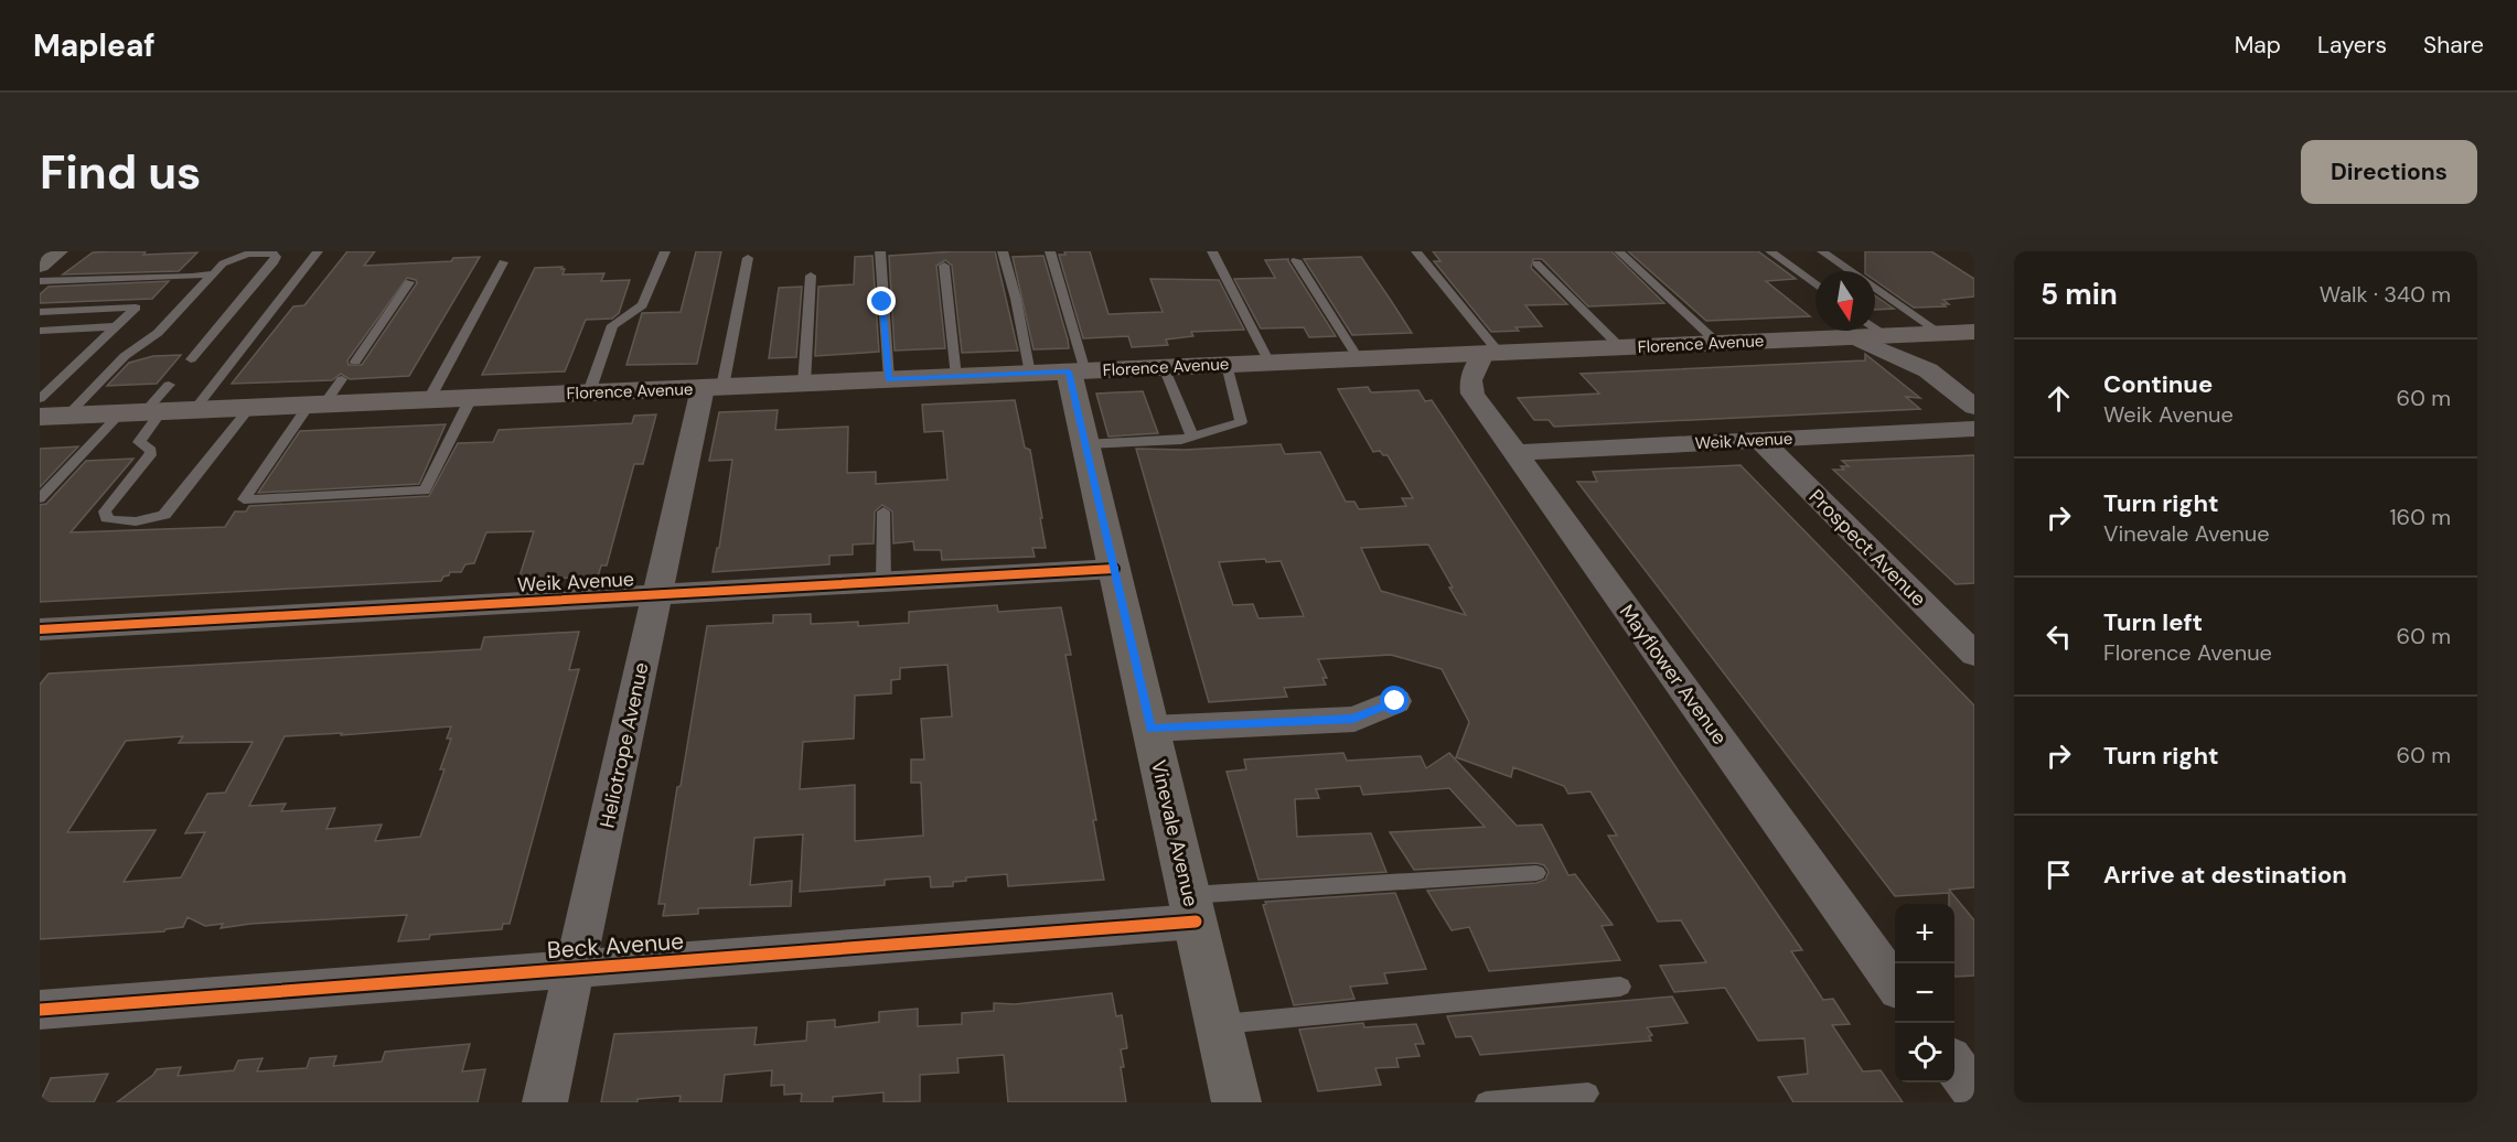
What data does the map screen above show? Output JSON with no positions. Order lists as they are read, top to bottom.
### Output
{
  "streets": {
    "main road": ["Florence Avenue"],
    "street": [
      "Weik Avenue",
      "Prospect Avenue",
      "Mayflower Avenue",
      "Heliotrope Avenue",
      "Vinevale Avenue",
      "Beck Avenue"
    ]
  },
  "crossings": [
    ["Florence Avenue", "Mayflower Avenue"],
    ["Florence Avenue", "Heliotrope Avenue"],
    ["Florence Avenue", "Vinevale Avenue"],
    ["Weik Avenue", "Prospect Avenue"],
    ["Weik Avenue", "Mayflower Avenue"],
    ["Weik Avenue", "Heliotrope Avenue"],
    ["Weik Avenue", "Vinevale Avenue"],
    ["Heliotrope Avenue", "Beck Avenue"],
    ["Vinevale Avenue", "Beck Avenue"]
  ],
  "north": "bottom",
  "page": {
    "header": "Mapleaf",
    "nav": ["Map", "Layers", "Share"],
    "buttons": "Directions",
    "title": "Find us",
    "heading": ["5 min", "Walk · 340 m"],
    "list": [
      ["Continue", "Weik Avenue", "60 m"],
      ["Turn right", "Vinevale Avenue", "160 m"],
      ["Turn left", "Florence Avenue", "60 m"],
      ["Turn right", "60 m"],
      "Arrive at destination"
    ],
    "map_buttons": ["+", "−"]
  }
}
